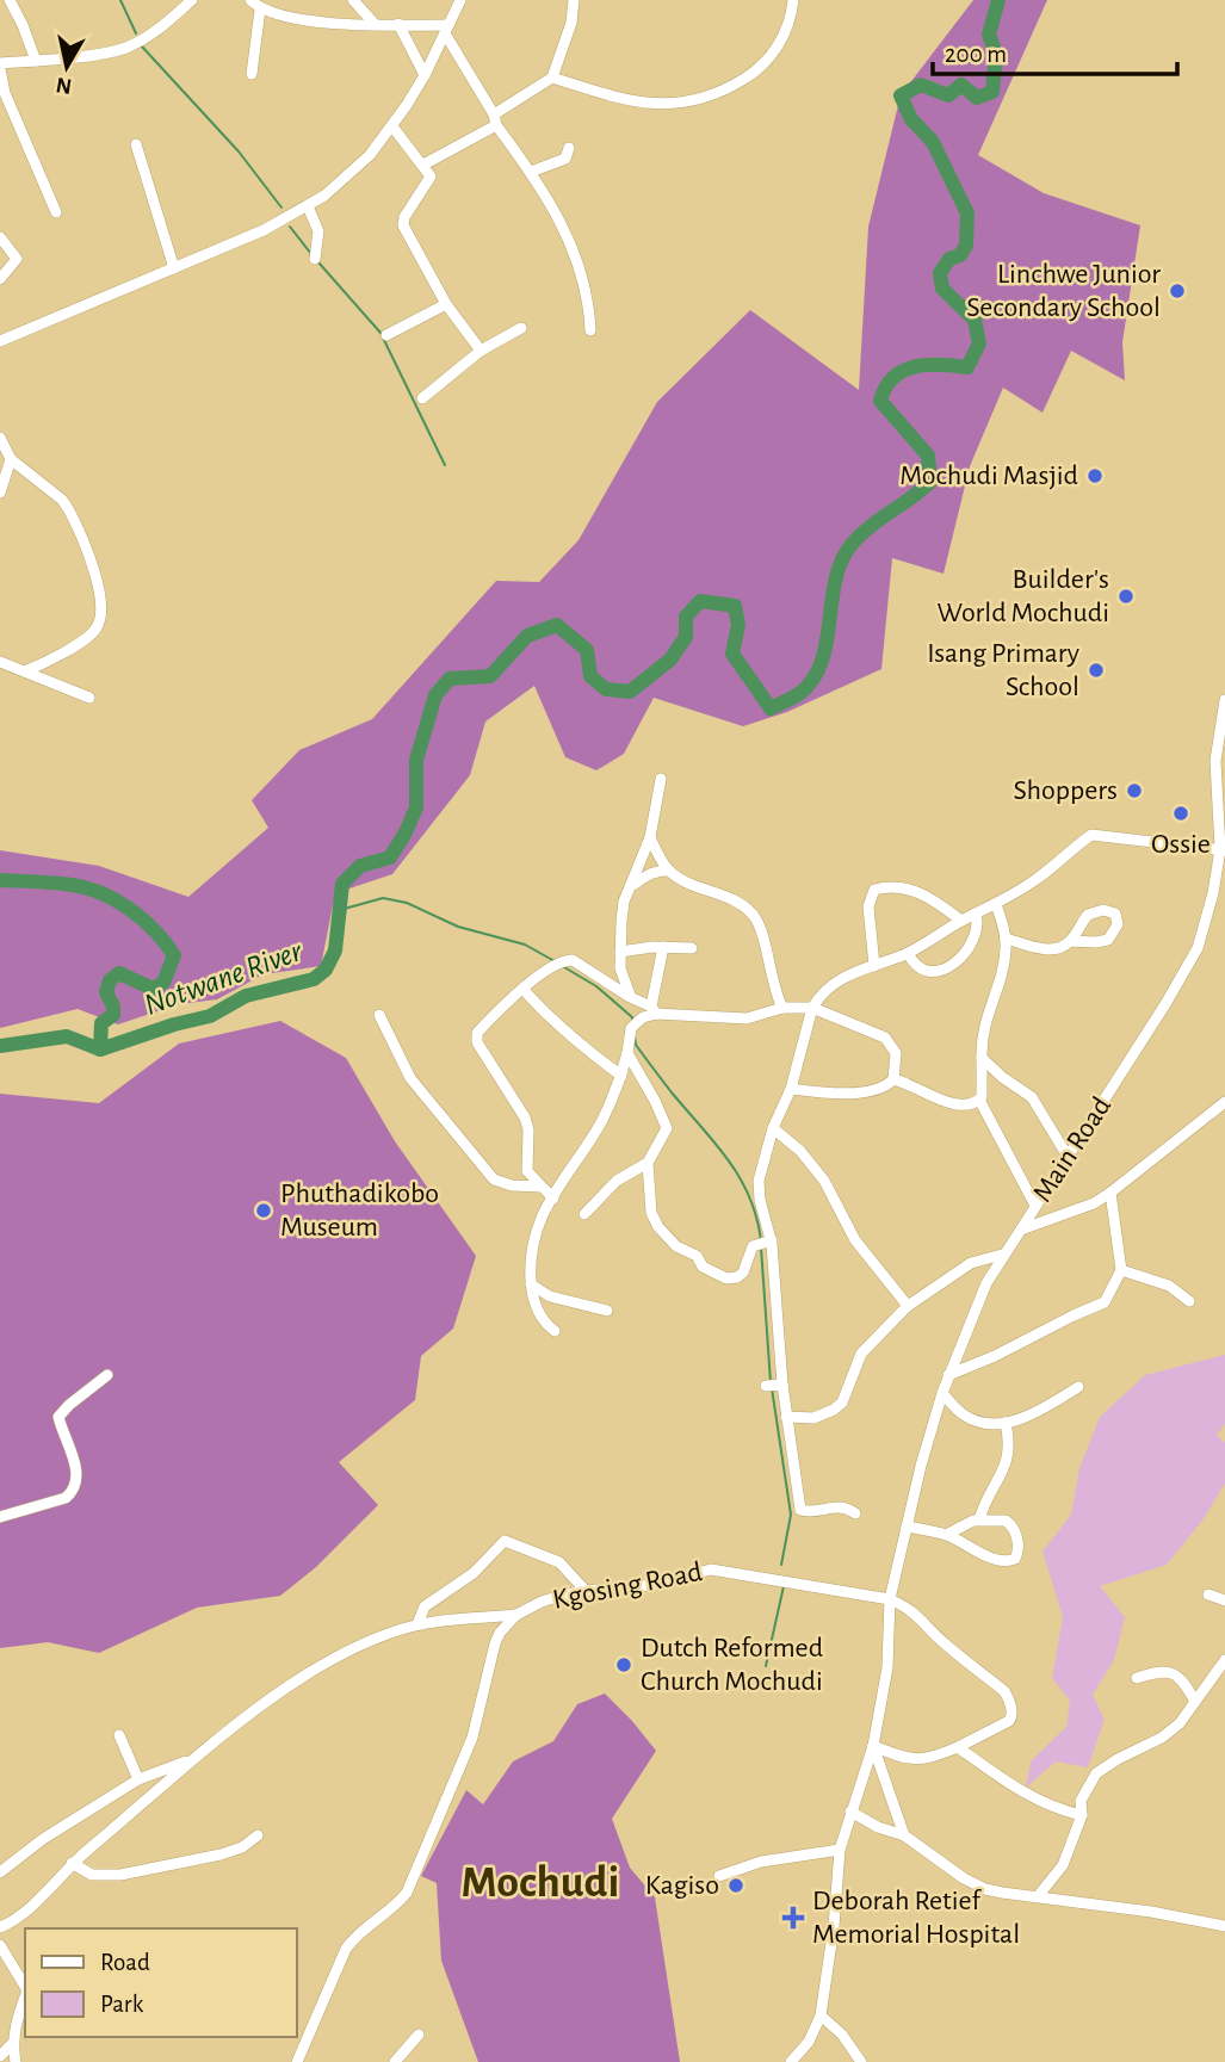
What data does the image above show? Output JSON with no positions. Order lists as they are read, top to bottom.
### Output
{
  "streets": {
    "street": ["Main Road", "Kgosing Road"]
  },
  "crossings": [
    ["Main Road", "Kgosing Road"]
  ],
  "districts": ["Mochudi"],
  "water": ["Notwane River"],
  "places": {
    "other": [
      "Linchwe Junior Secondary School",
      "Mochudi Masjid",
      "Builder's World Mochudi",
      "Isang Primary School",
      "Shoppers",
      "Ossie",
      "Phuthadikobo Museum",
      "Dutch Reformed Church Mochudi",
      "Kagiso"
    ],
    "health": ["Deborah Retief Memorial Hospital"]
  },
  "legend": ["Road", "Park"],
  "scale_bar": "200 m",
  "north": "bottom"
}
